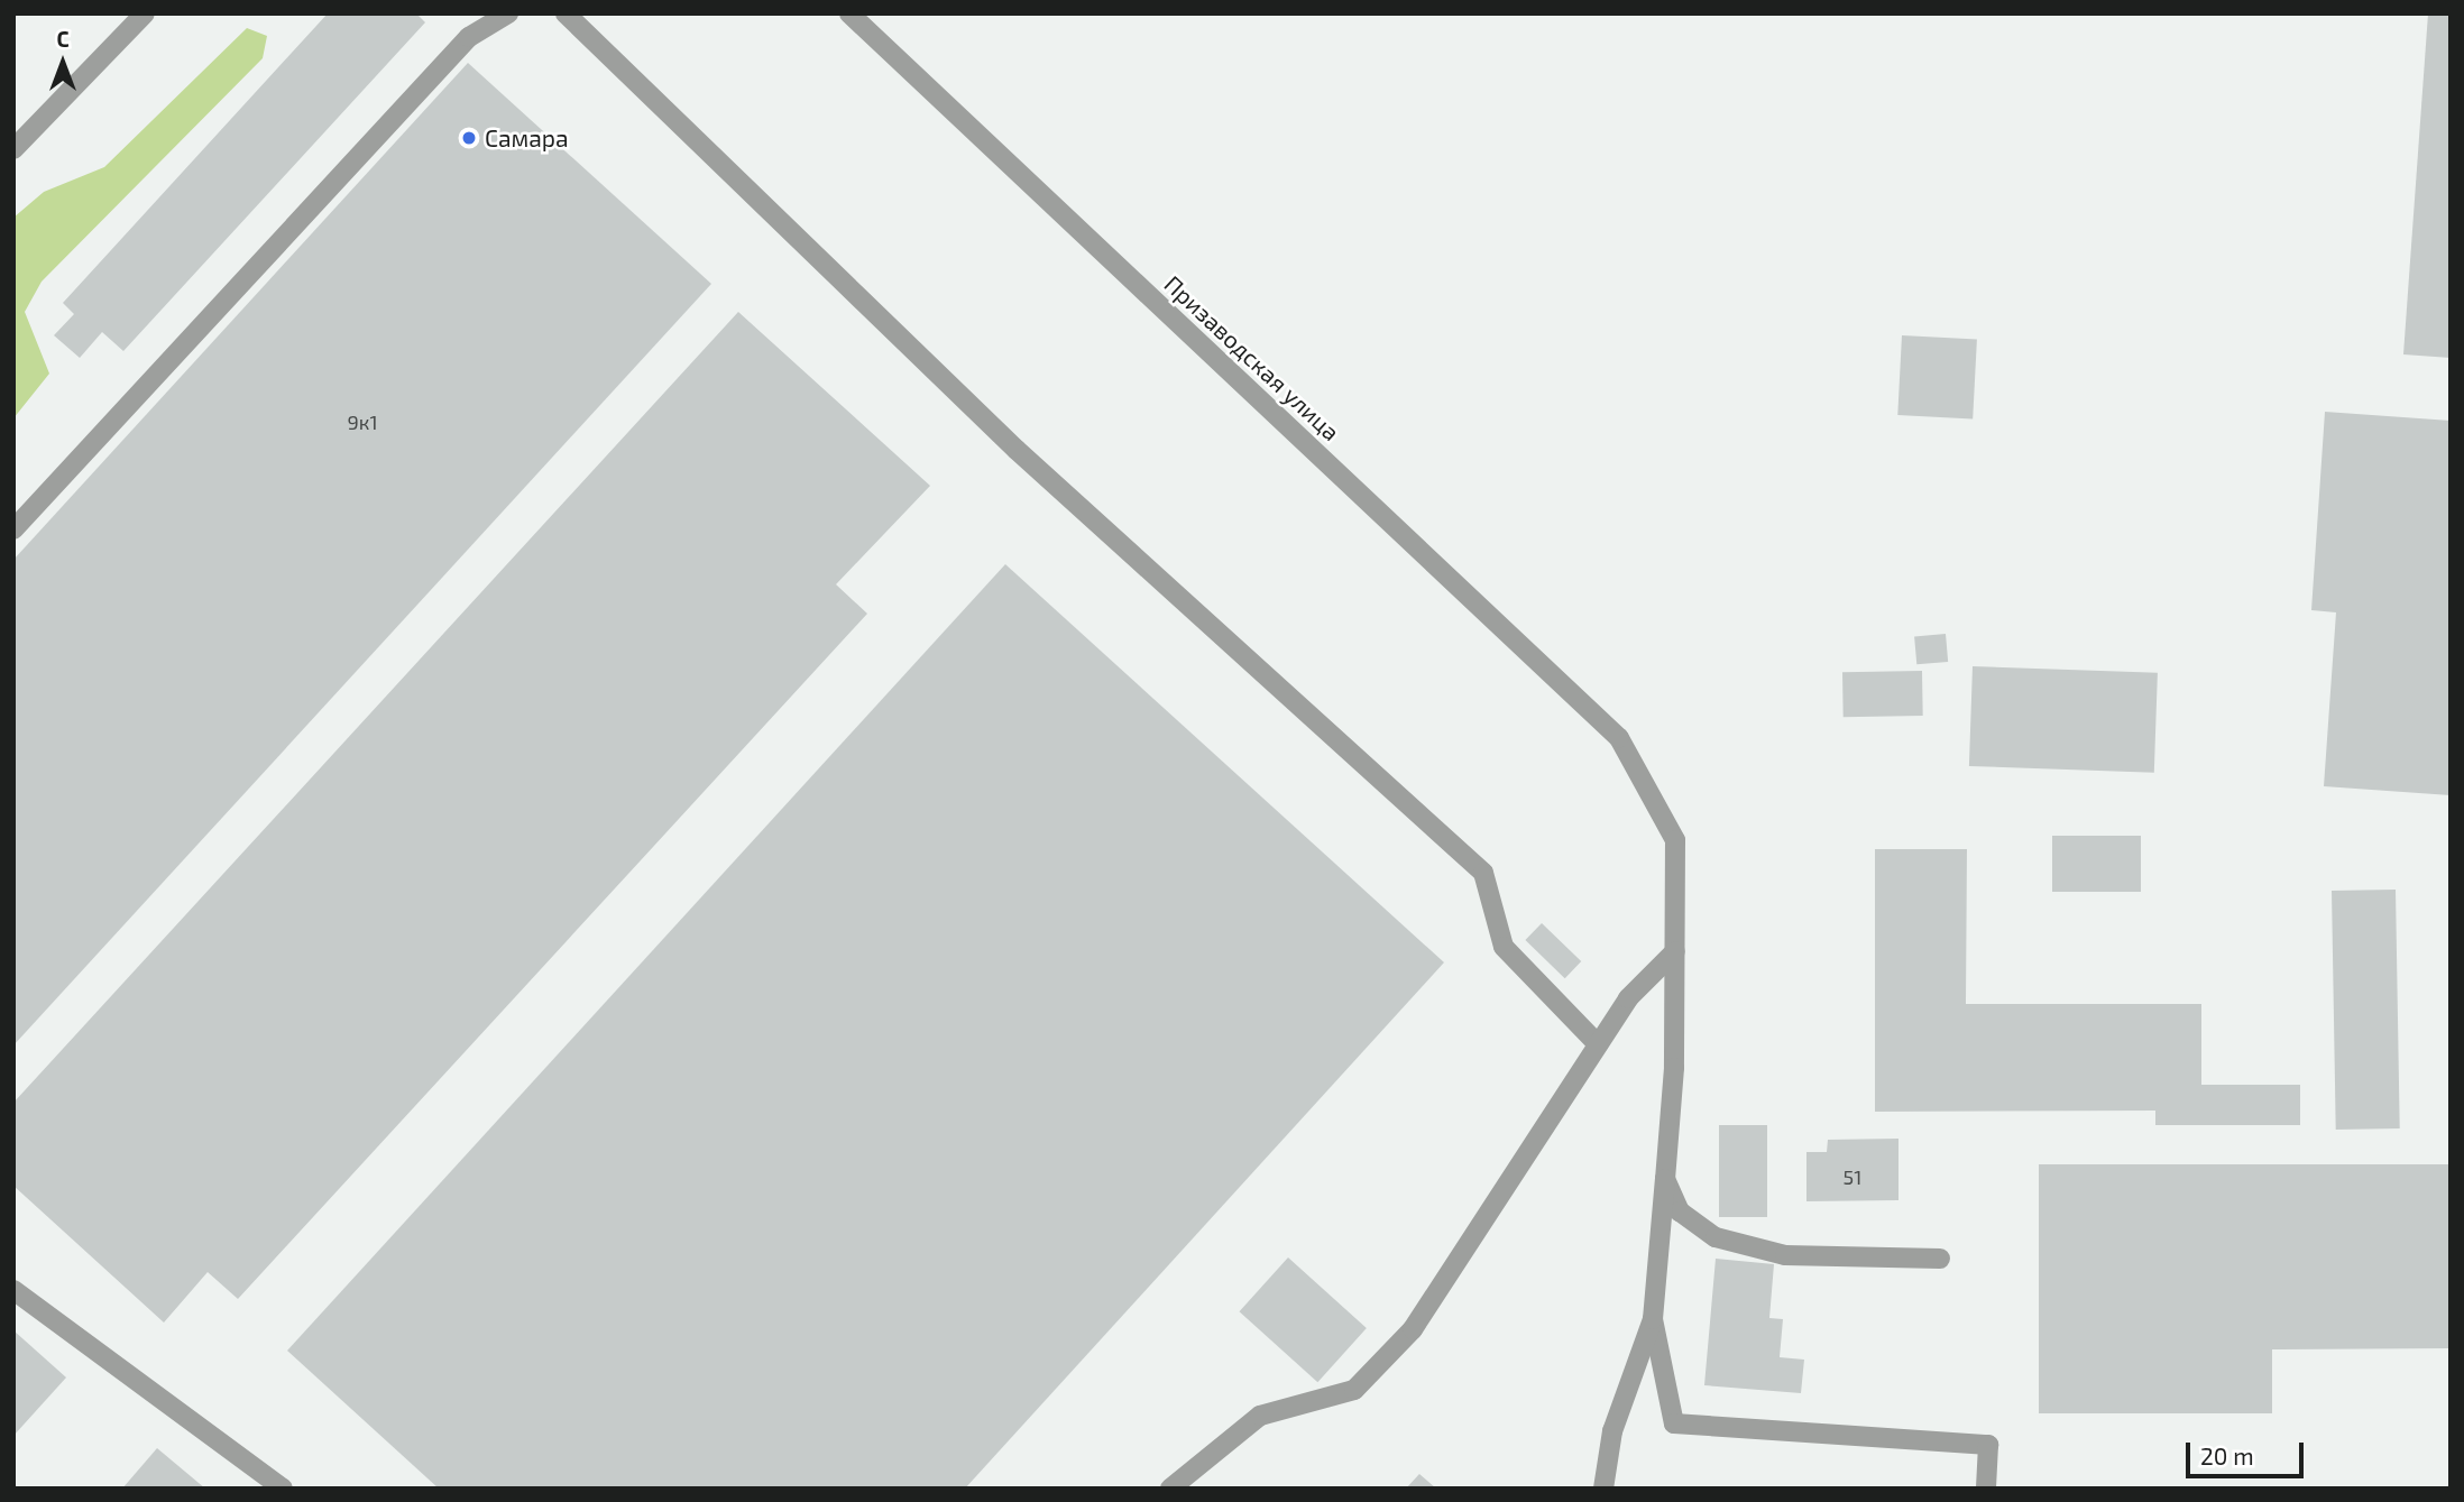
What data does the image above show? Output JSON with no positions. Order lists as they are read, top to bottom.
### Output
{
  "streets": {
    "street": ["Призаводская улица"]
  },
  "places": ["Самара"],
  "house_numbers": ["9к1", "51"],
  "scale_bar": "20 m",
  "north": "top"
}
